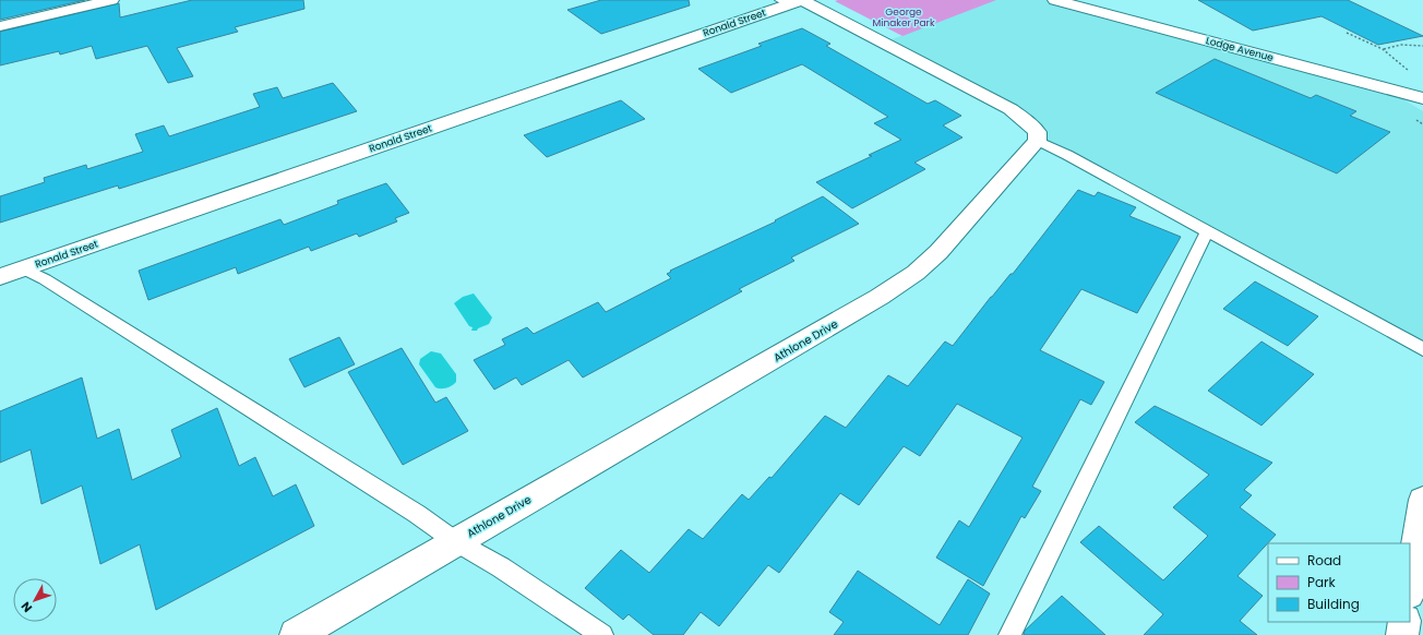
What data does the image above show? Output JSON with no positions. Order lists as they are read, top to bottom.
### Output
{
  "streets": {
    "street": ["Ronald Street", "Lodge Avenue", "Athlone Drive"]
  },
  "parks": ["George Minaker Park"],
  "legend": ["Road", "Park", "Building"],
  "north": "bottom left"
}
